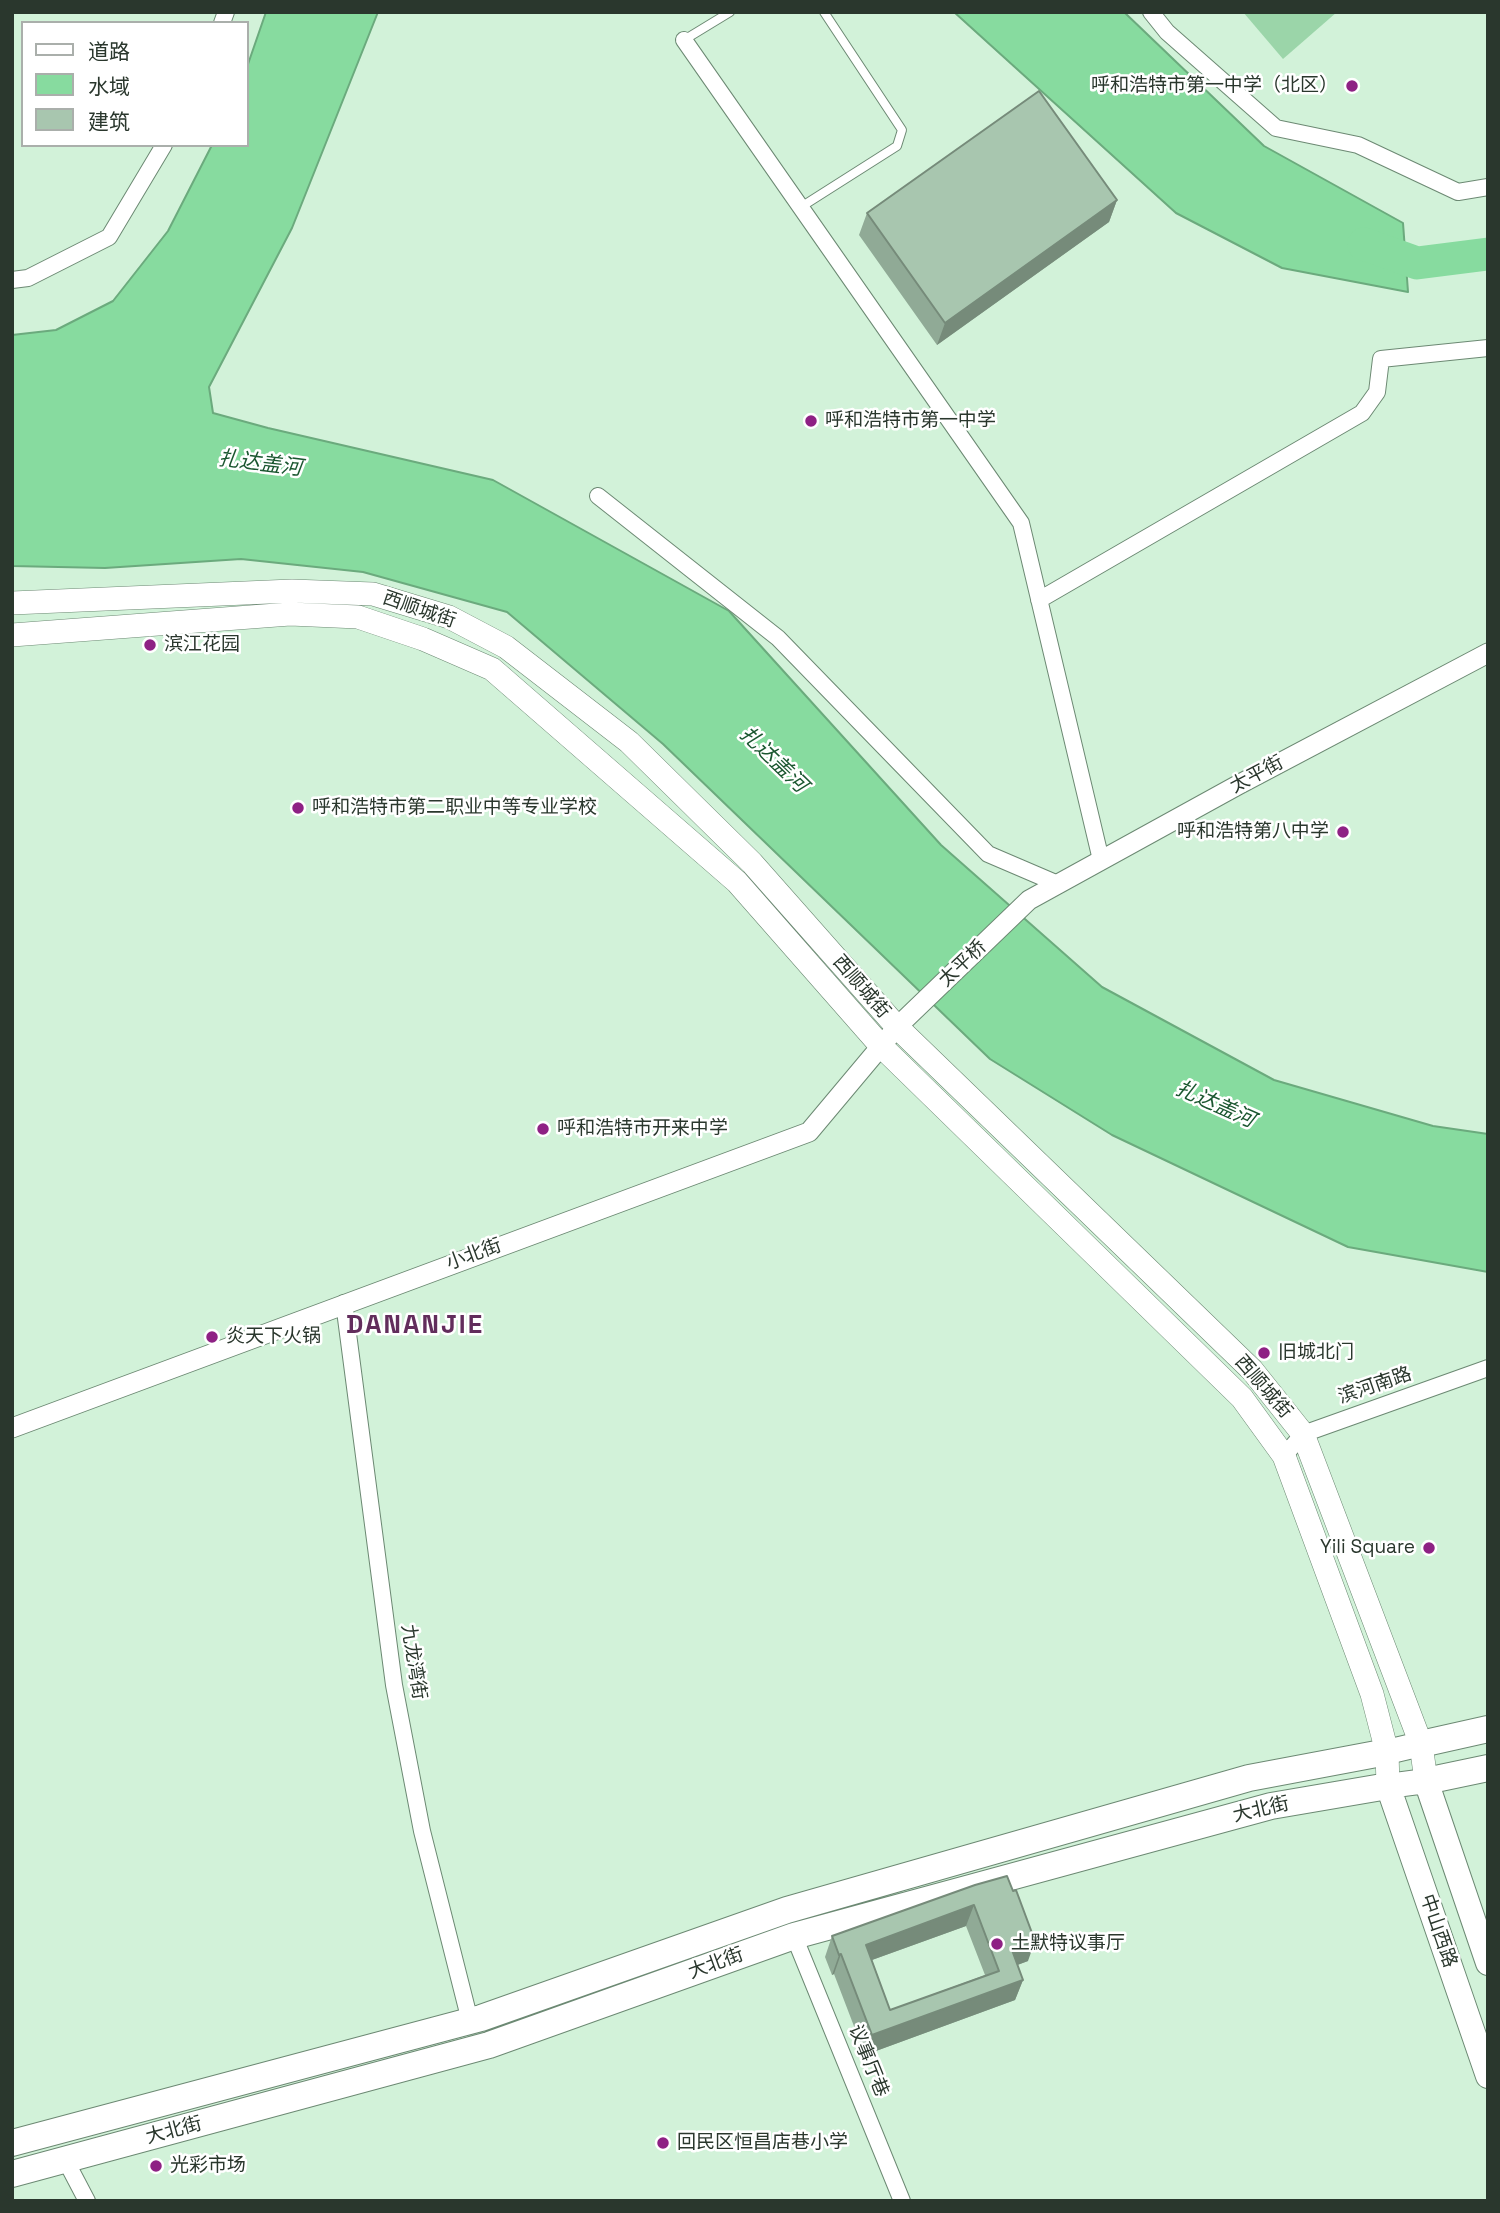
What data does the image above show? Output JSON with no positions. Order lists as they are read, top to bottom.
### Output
{
  "streets": {
    "highway": ["大北街"],
    "main road": ["西顺城街", "中山西路"],
    "street": [
      "太平街",
      "太平桥",
      "小北街",
      "滨河南路",
      "九龙湾街",
      "议事厅巷"
    ]
  },
  "crossings": [
    ["西顺城街", "太平桥"],
    ["西顺城街", "小北街"],
    ["西顺城街", "滨河南路"],
    ["西顺城街", "大北街"],
    ["西顺城街", "中山西路"],
    ["太平街", "太平桥"],
    ["太平桥", "小北街"],
    ["小北街", "九龙湾街"],
    ["九龙湾街", "大北街"],
    ["大北街", "中山西路"],
    ["大北街", "议事厅巷"]
  ],
  "districts": ["DANANJIE"],
  "water": ["扎达盖河"],
  "places": [
    "呼和浩特市第一中学（北区）",
    "呼和浩特市第一中学",
    "滨江花园",
    "呼和浩特市第二职业中等专业学校",
    "呼和浩特第八中学",
    "呼和浩特市开来中学",
    "炎天下火锅",
    "旧城北门",
    "Yili Square",
    "土默特议事厅",
    "回民区恒昌店巷小学",
    "光彩市场"
  ],
  "legend": ["道路", "水域", "建筑"]
}
